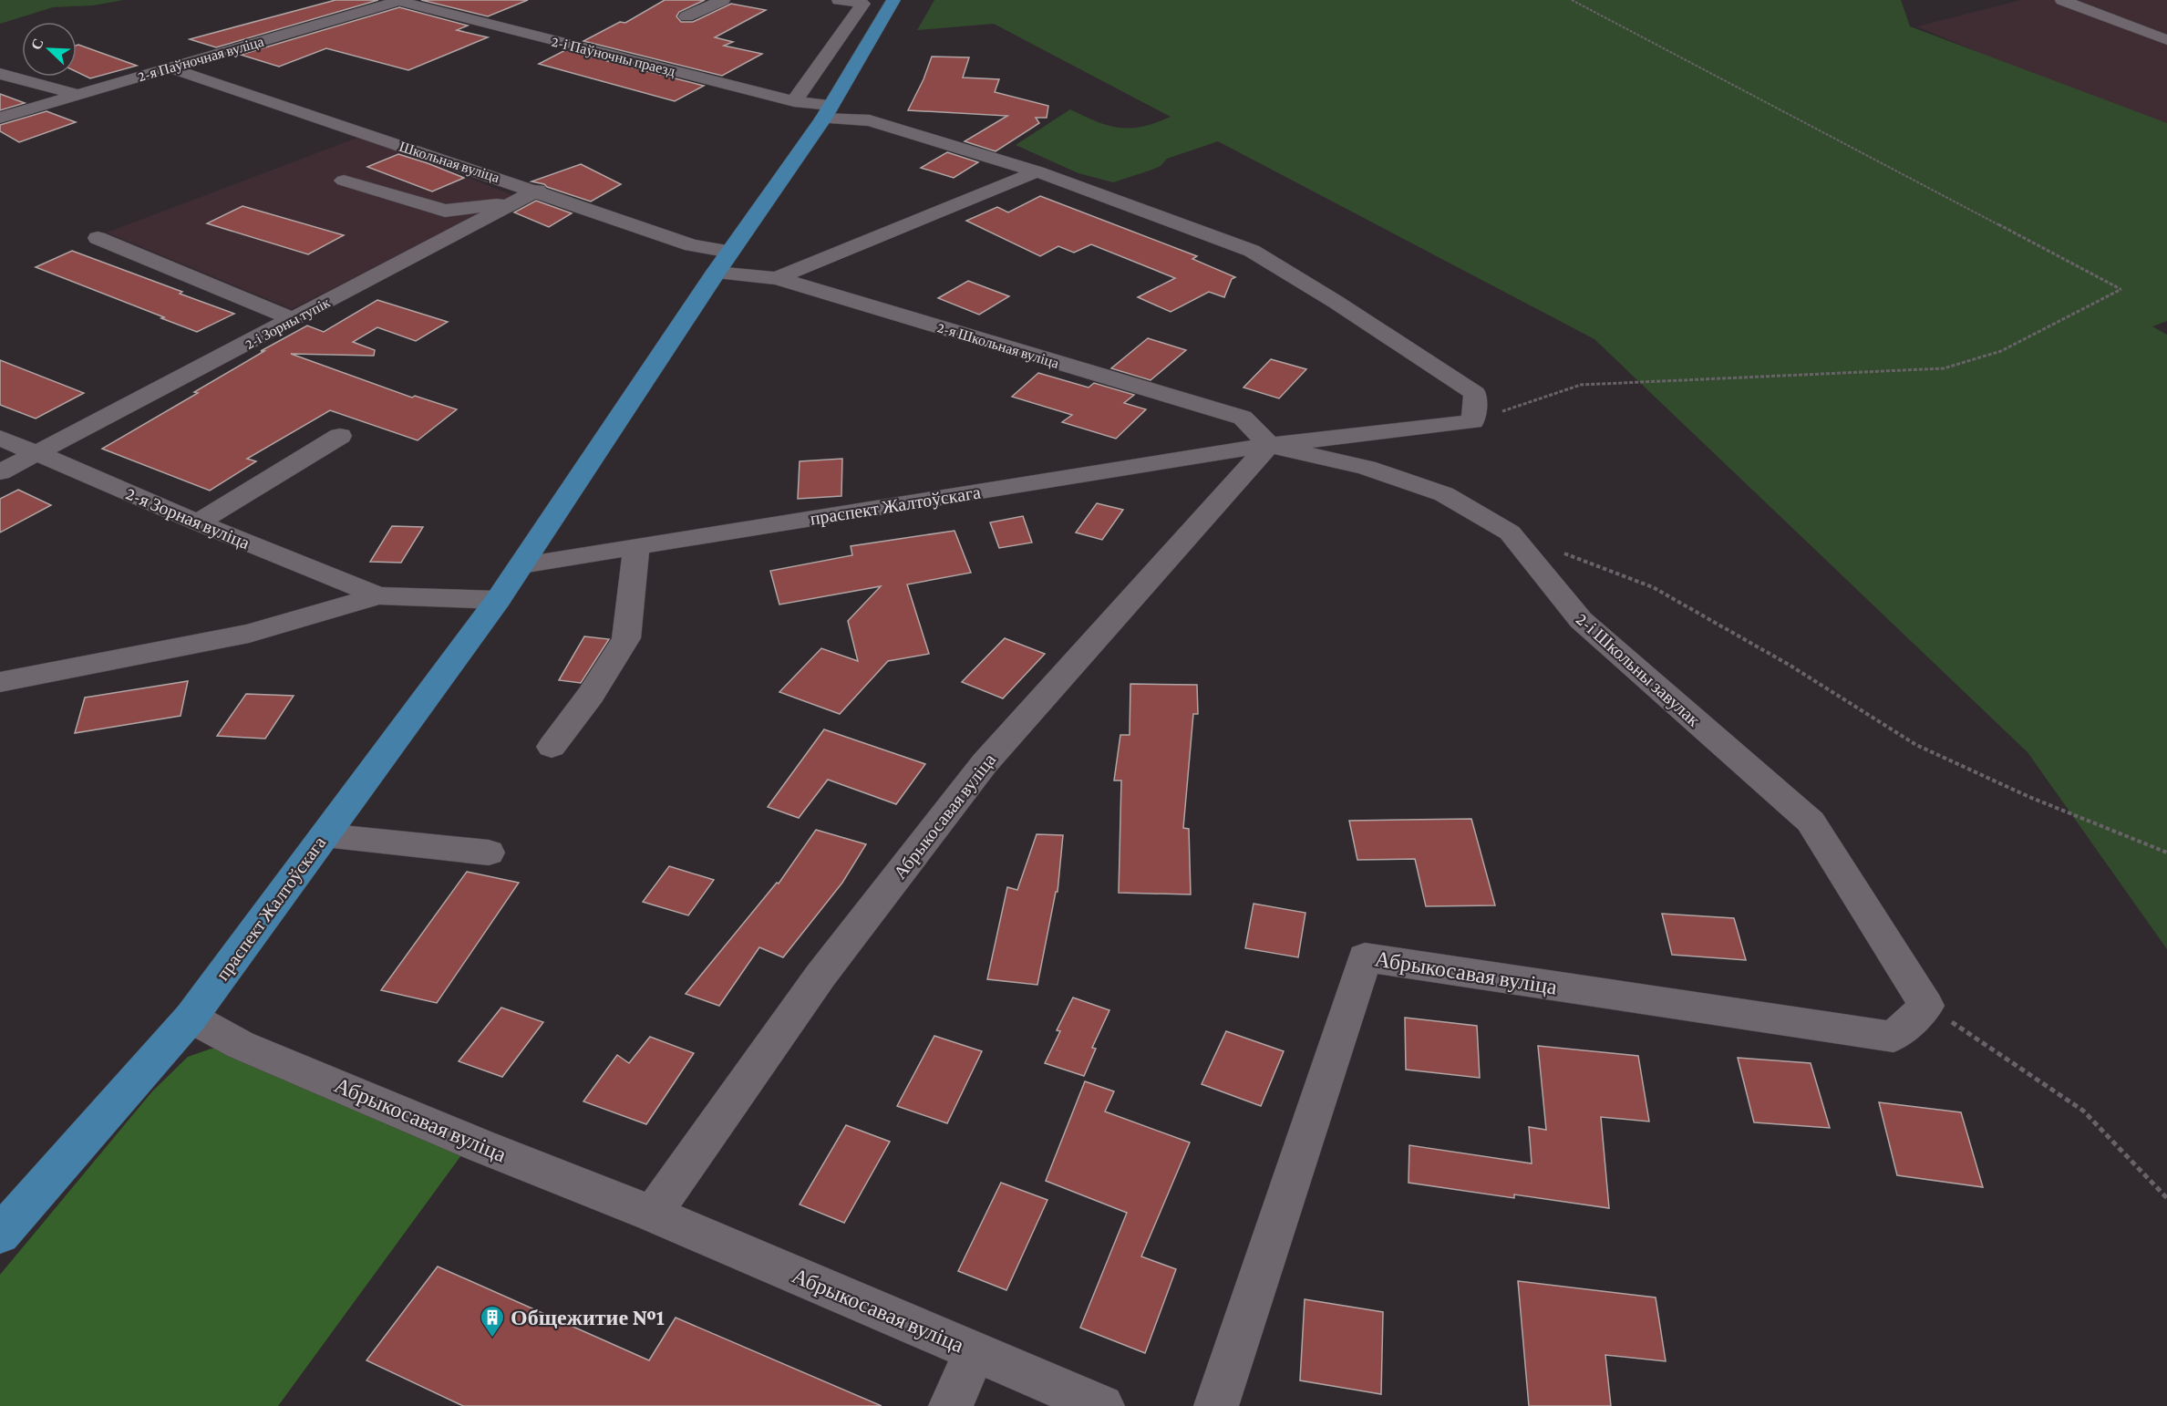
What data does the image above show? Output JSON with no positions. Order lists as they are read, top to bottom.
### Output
{
  "streets": {
    "main road": ["праспект Жалтоўскага"],
    "street": [
      "2-і Паўночны праезд",
      "2-я Паўночная вуліца",
      "Школьная вуліца",
      "2-і Зорны тупік",
      "2-я Школьная вуліца",
      "2-я Зорная вуліца",
      "2-і Школьны завулак",
      "Абрыкосавая вуліца"
    ]
  },
  "crossings": [
    ["2-і Паўночны праезд", "2-я Паўночная вуліца"],
    ["2-і Паўночны праезд", "праспект Жалтоўскага"],
    ["2-я Паўночная вуліца", "Школьная вуліца"],
    ["Школьная вуліца", "2-і Зорны тупік"],
    ["Школьная вуліца", "2-я Школьная вуліца"],
    ["Школьная вуліца", "праспект Жалтоўскага"],
    ["2-і Зорны тупік", "2-я Зорная вуліца"],
    ["2-я Школьная вуліца", "праспект Жалтоўскага"],
    ["2-я Школьная вуліца", "2-і Школьны завулак"],
    ["2-я Школьная вуліца", "Абрыкосавая вуліца"],
    ["праспект Жалтоўскага", "2-я Зорная вуліца"],
    ["праспект Жалтоўскага", "2-і Школьны завулак"],
    ["праспект Жалтоўскага", "Абрыкосавая вуліца"],
    ["2-і Школьны завулак", "Абрыкосавая вуліца"]
  ],
  "places": {
    "building": ["Общежитие №1"]
  },
  "north": "top left"
}
